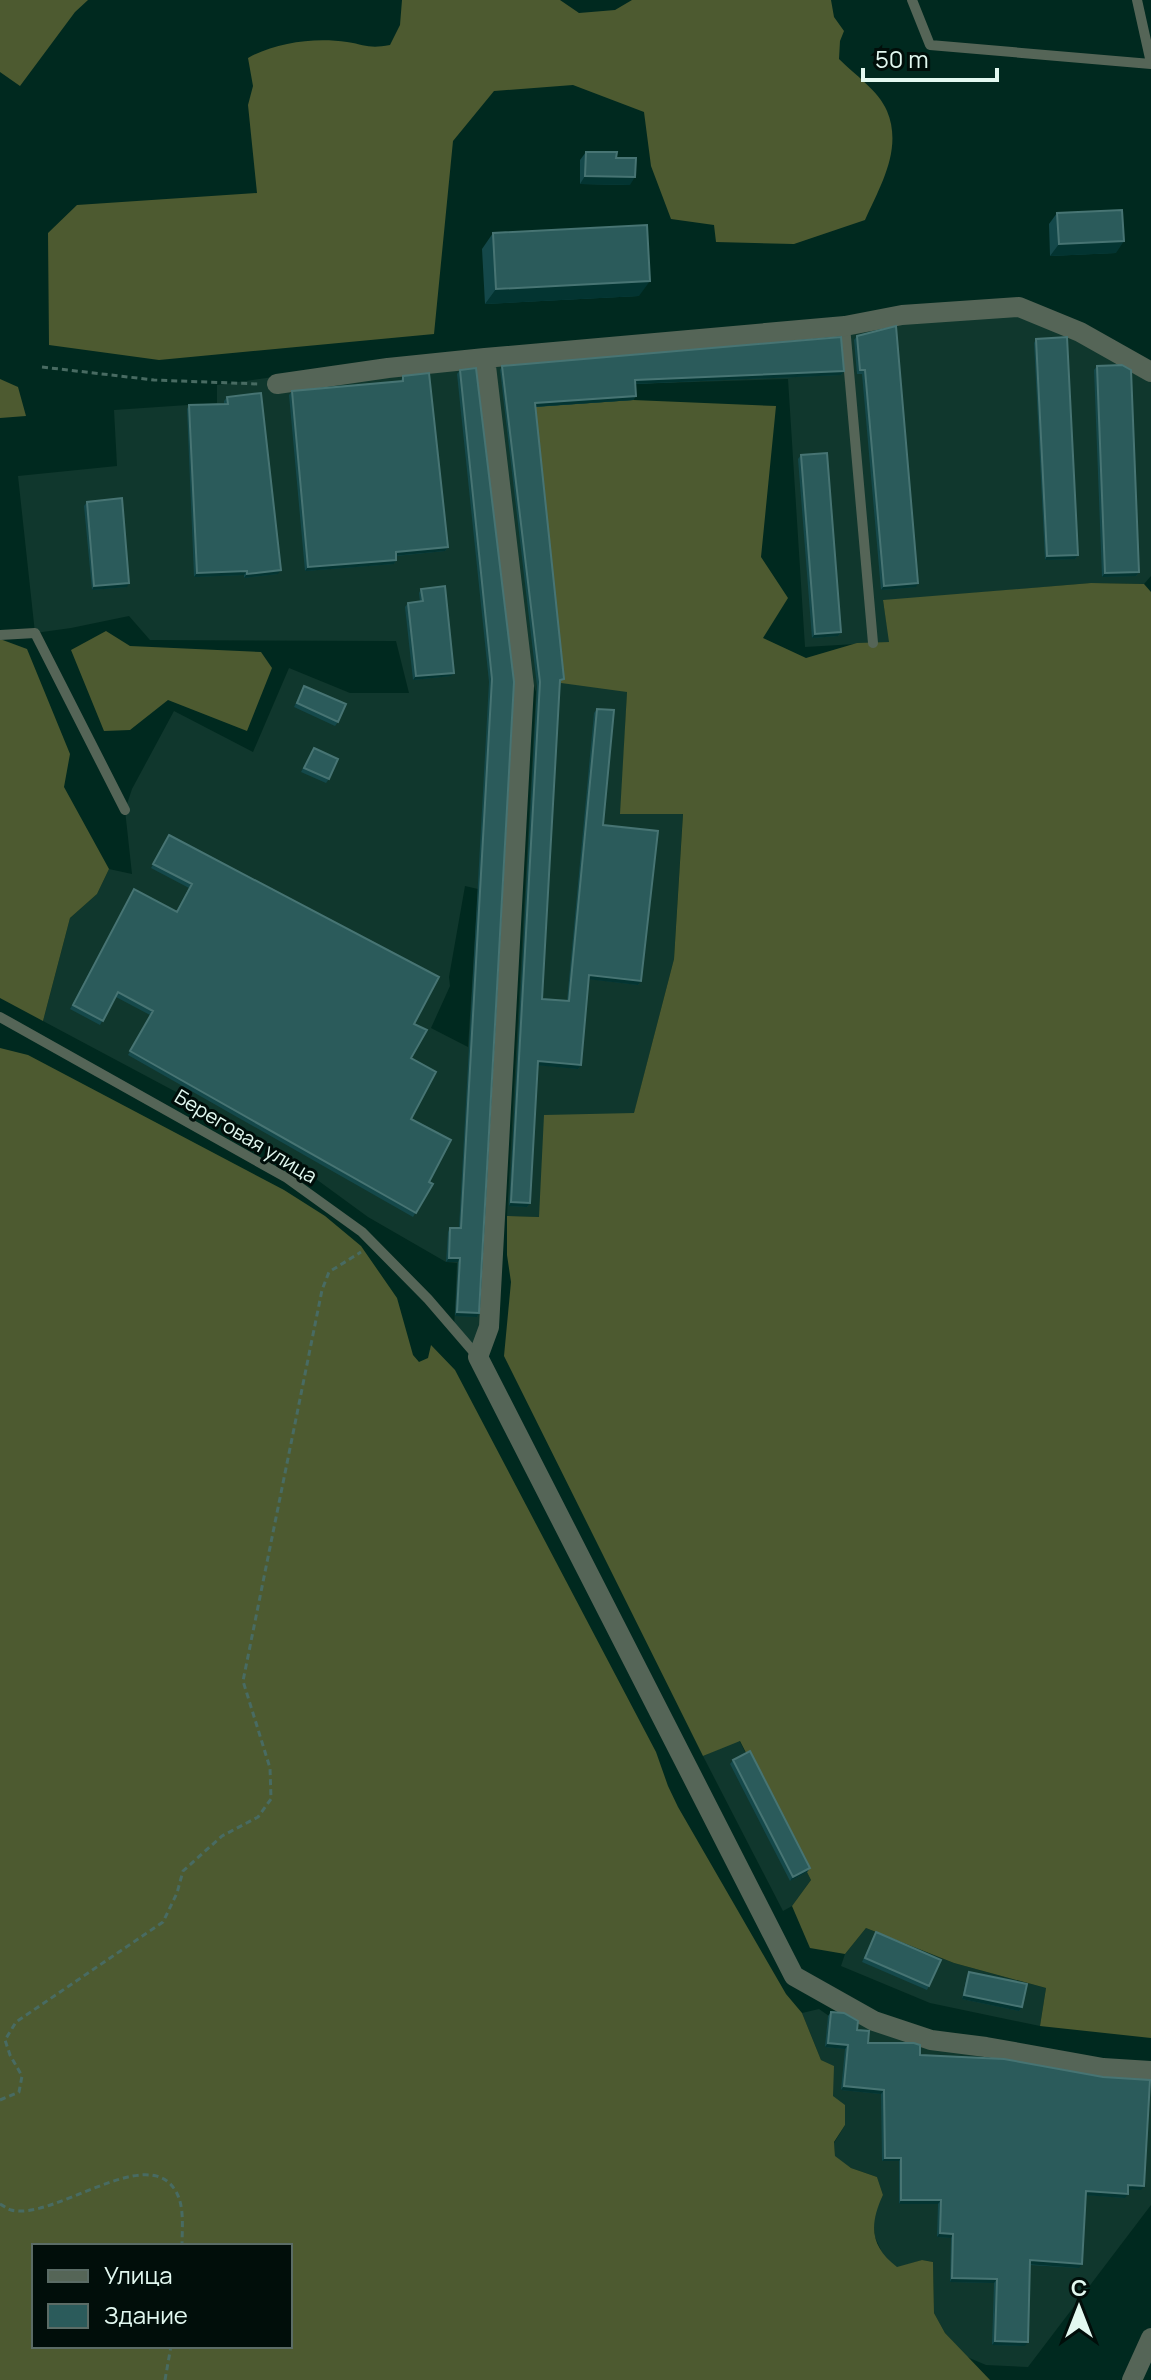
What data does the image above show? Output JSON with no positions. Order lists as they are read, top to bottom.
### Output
{
  "streets": {
    "lane": ["Береговая улица"]
  },
  "legend": ["Улица", "Здание"],
  "scale_bar": "50 m",
  "north": "top"
}
